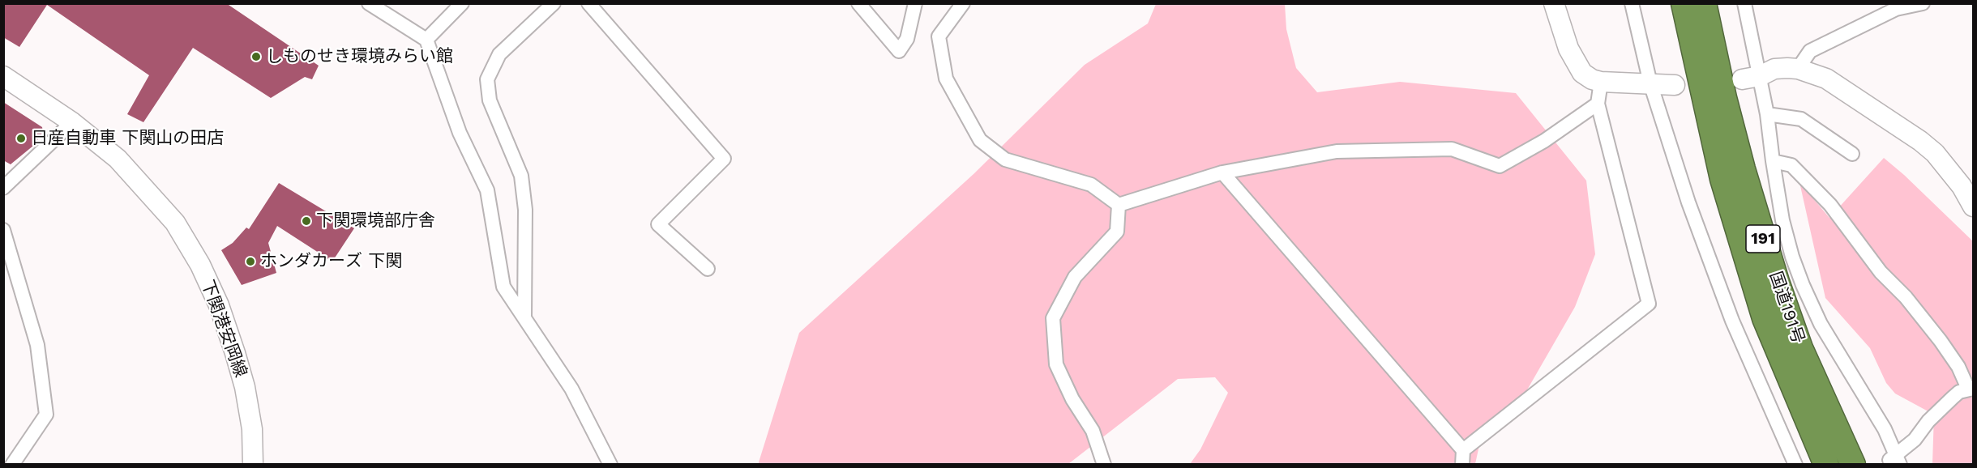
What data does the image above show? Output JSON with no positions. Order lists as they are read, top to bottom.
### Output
{
  "streets": {
    "highway": ["191", "国道191号"],
    "main road": ["下関港安岡線"]
  },
  "places": [
    "しものせき環境みらい館",
    "日産自動車 下関山の田店",
    "下関環境部庁舎",
    "ホンダカーズ 下関"
  ]
}
